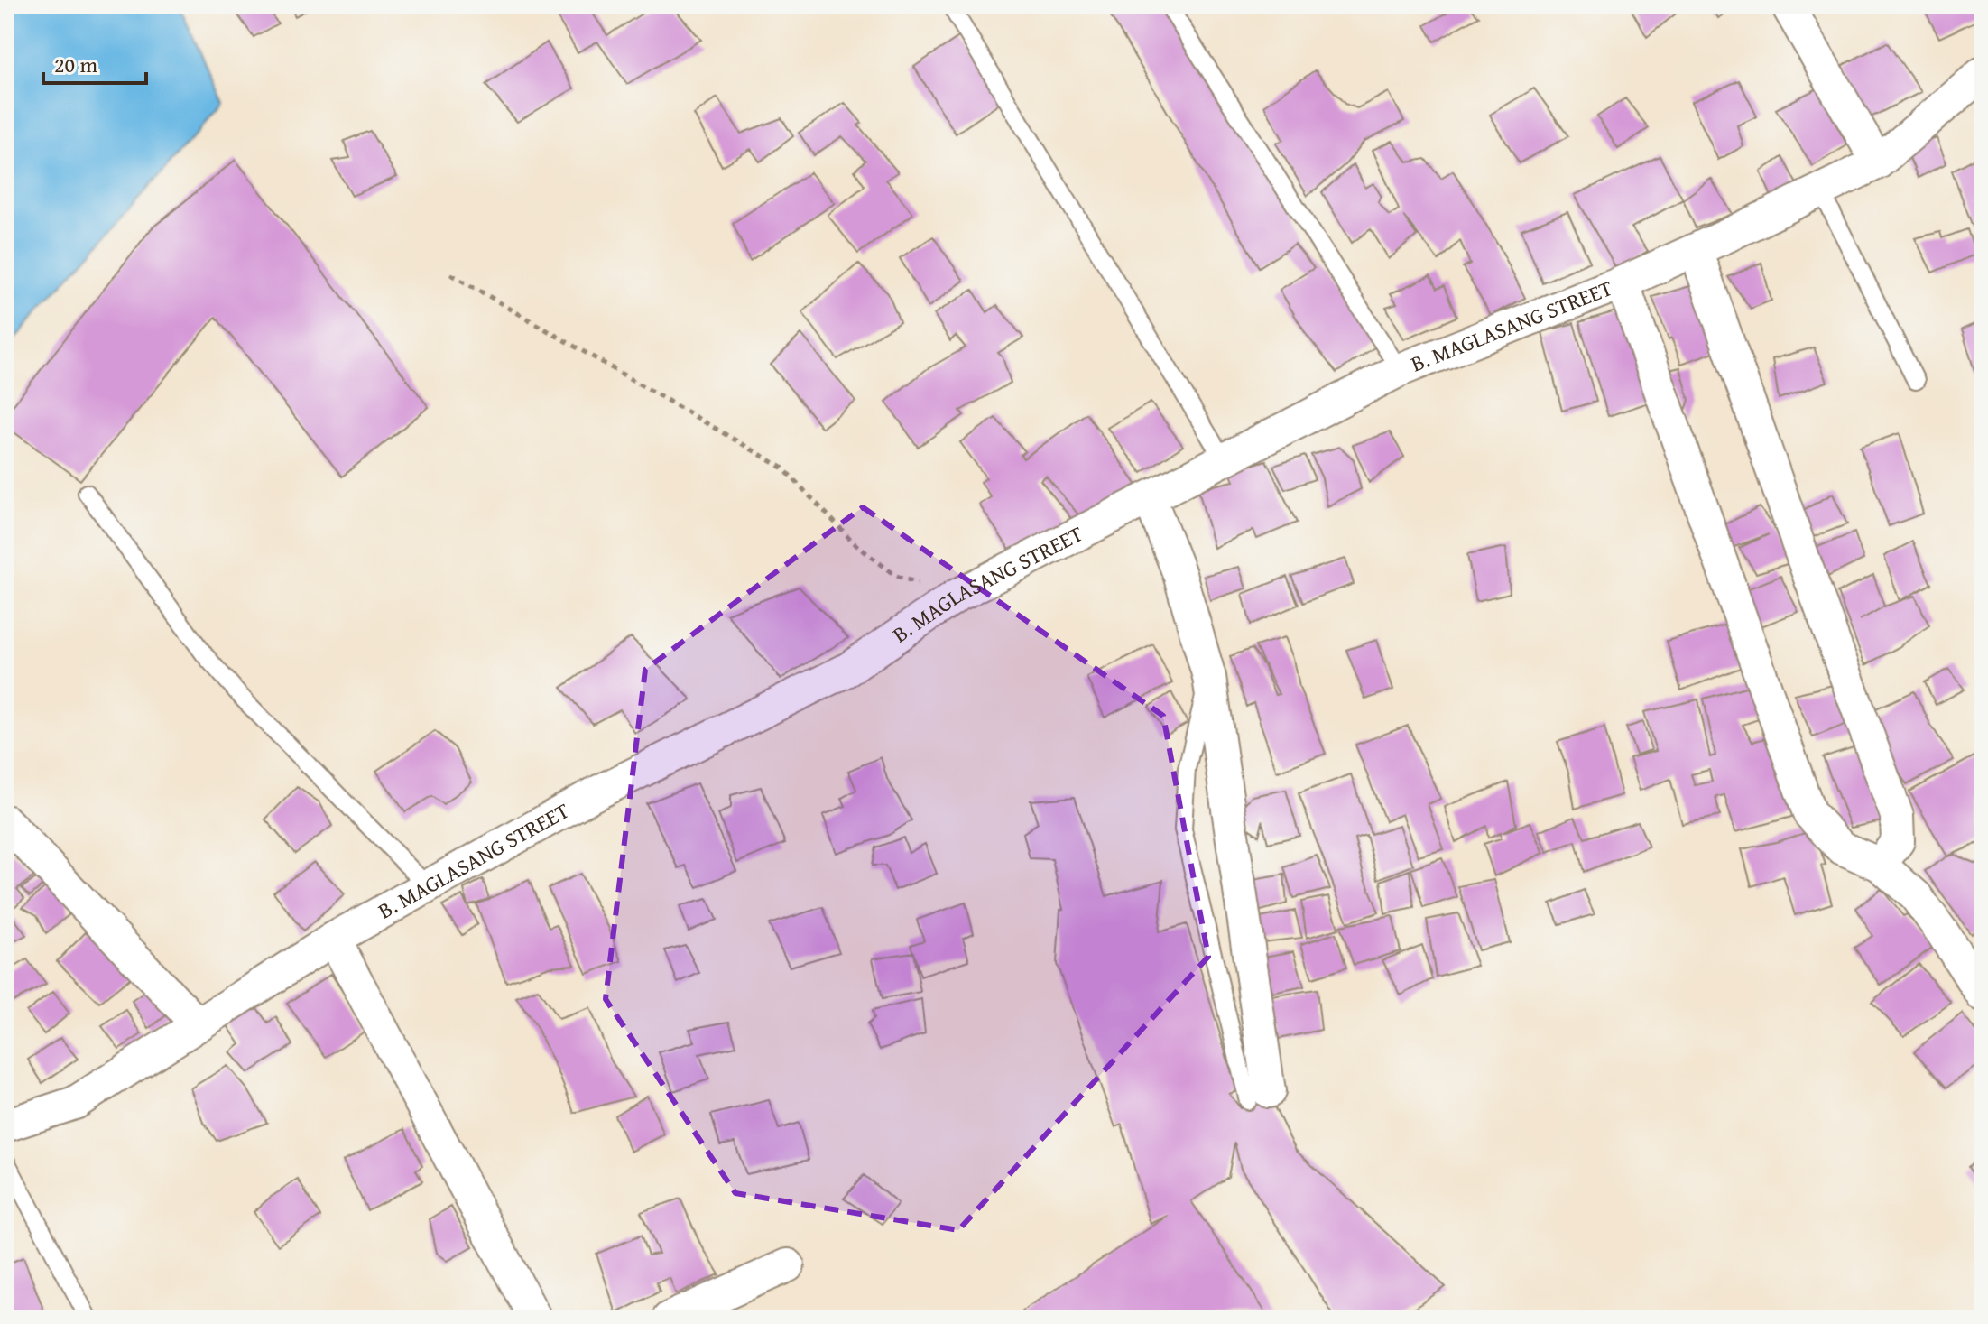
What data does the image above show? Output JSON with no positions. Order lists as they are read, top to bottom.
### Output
{
  "streets": {
    "street": ["B. MAGLASANG STREET"]
  },
  "scale_bar": "20 m"
}
